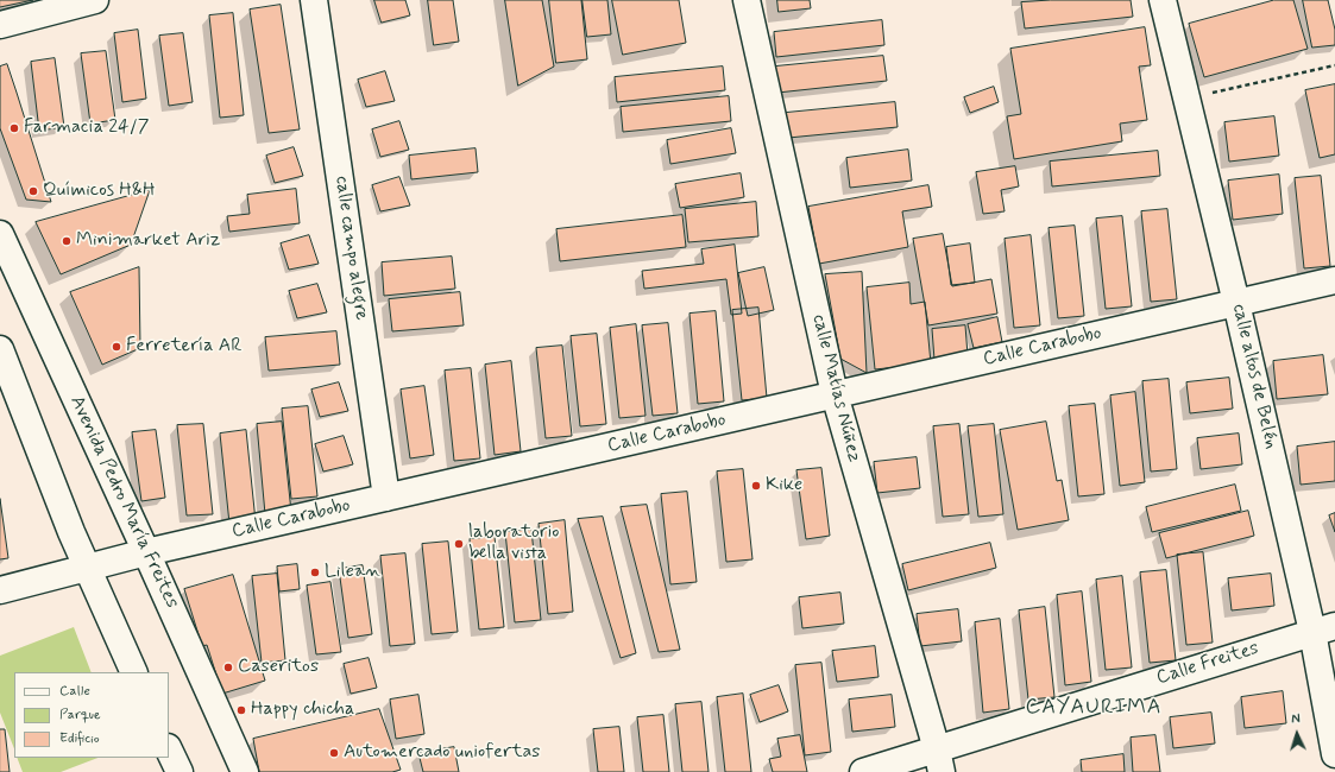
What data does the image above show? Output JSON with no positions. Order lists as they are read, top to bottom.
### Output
{
  "streets": {
    "street": [
      "calle campo alegre",
      "Calle Carabobo",
      "calle altos de Belén",
      "calle Matías Núñez",
      "Avenida Pedro María Freites",
      "Calle Freites"
    ]
  },
  "crossings": [
    ["calle campo alegre", "Calle Carabobo"],
    ["Calle Carabobo", "calle altos de Belén"],
    ["Calle Carabobo", "calle Matías Núñez"],
    ["Calle Carabobo", "Avenida Pedro María Freites"],
    ["calle altos de Belén", "Calle Freites"],
    ["calle Matías Núñez", "Calle Freites"]
  ],
  "districts": ["CAYAURIMA"],
  "places": [
    "Farmacia 24/7",
    "Químicos H&H",
    "Minimarket Ariz",
    "Ferretería AR",
    "Kike",
    "laboratorio bella vista",
    "Lilean",
    "Caseritos",
    "Happy chicha",
    "Automercado uniofertas"
  ],
  "legend": ["Calle", "Parque", "Edificio"],
  "north": "top"
}
